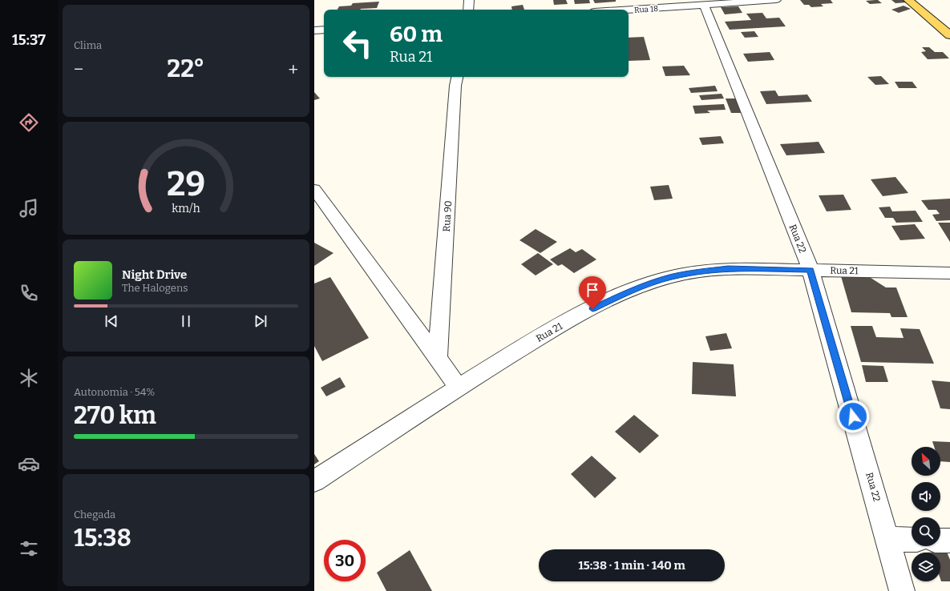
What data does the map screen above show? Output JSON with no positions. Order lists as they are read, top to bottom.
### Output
{
  "streets": {
    "street": [
      "Rua 18",
      "Rua 90",
      "Rua 22",
      "Rua 21"
    ]
  },
  "crossings": [
    ["Rua 18", "Rua 22"],
    ["Rua 22", "Rua 21"]
  ],
  "north": "top left",
  "page": {
    "tabs": "15:37",
    "tile": [
      "Clima",
      ["Autonomia · 54%", "270 km"],
      ["Chegada", "15:38"]
    ],
    "turn": ["60 m", "Rua 21"],
    "heat": ["−", "22°", "+"],
    "song": ["Night Drive", "The Halogens"],
    "limit": "30",
    "trip": "15:38 · 1 min · 140 m",
    "gauge": ["29", "km/h"]
  }
}
